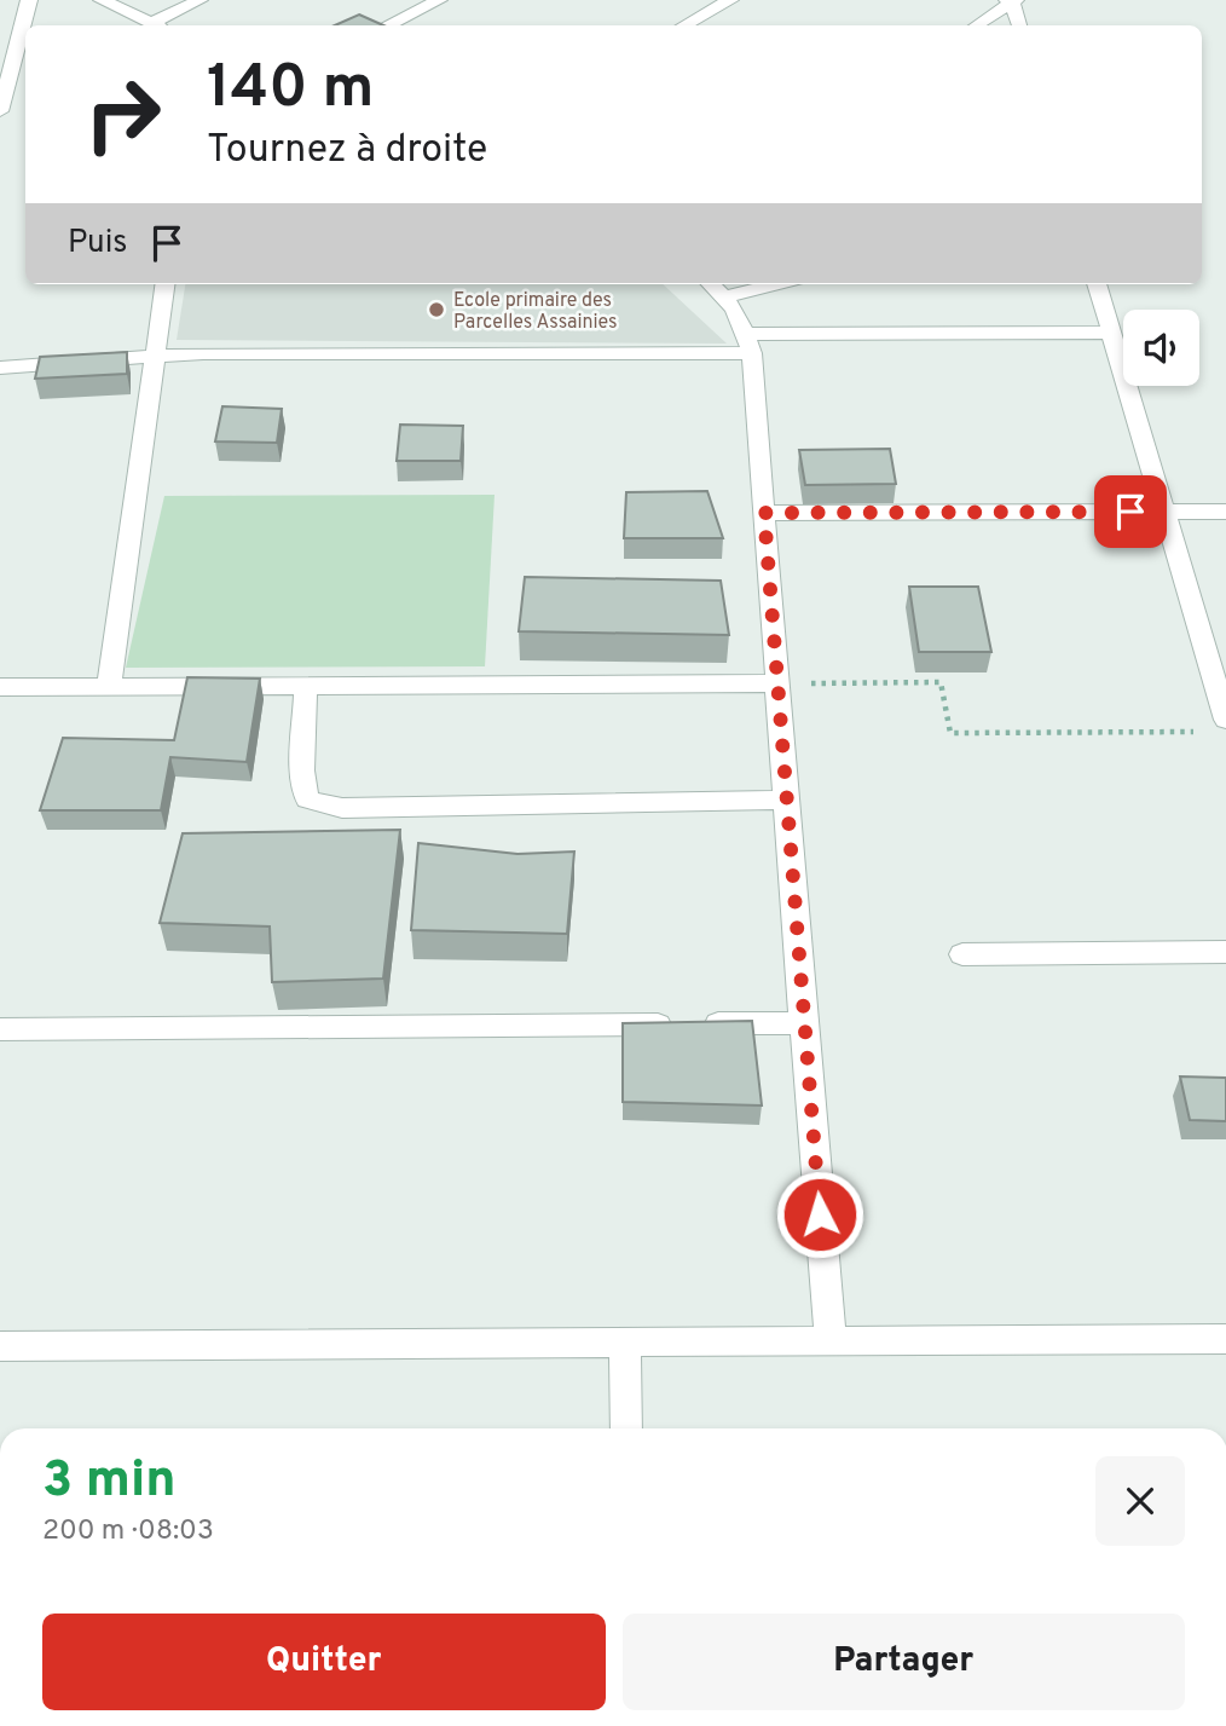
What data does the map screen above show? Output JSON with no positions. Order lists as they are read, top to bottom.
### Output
{
  "places": ["Ecole primaire des Parcelles Assainies"],
  "page": {
    "turn": ["140 m", "Tournez à droite"],
    "then": "Puis",
    "heading": ["3 min", "200 m · 08:03"],
    "buttons": ["Quitter", "Partager"]
  }
}
